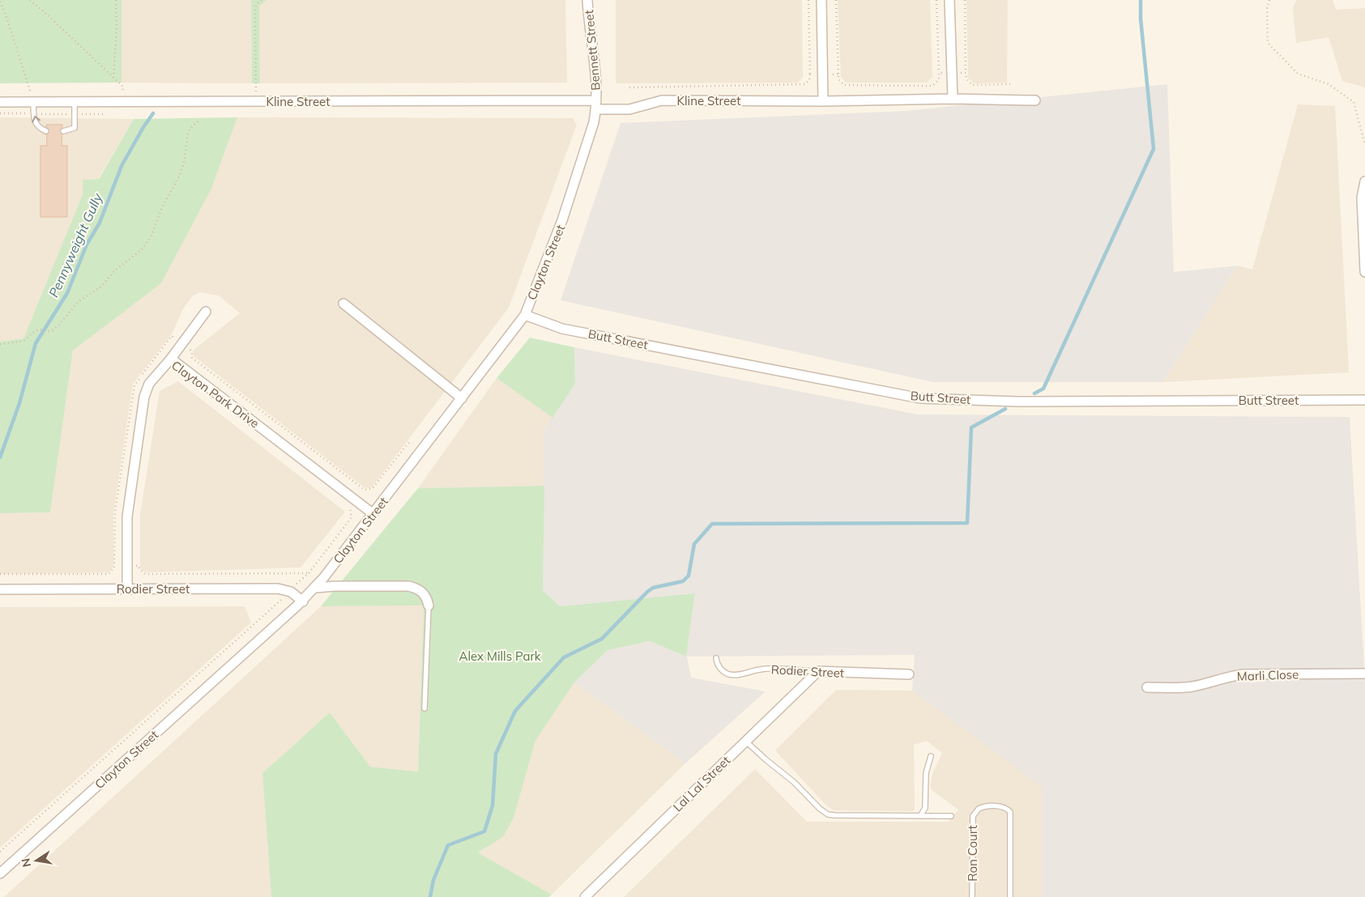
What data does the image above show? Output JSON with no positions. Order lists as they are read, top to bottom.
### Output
{
  "streets": {
    "street": [
      "Bennett Street",
      "Kline Street",
      "Clayton Street",
      "Butt Street",
      "Clayton Park Drive",
      "Rodier Street",
      "Marli Close",
      "Lal Lal Street"
    ],
    "lane": ["Ron Court"]
  },
  "crossings": [
    ["Bennett Street", "Kline Street"],
    ["Bennett Street", "Clayton Street"],
    ["Kline Street", "Clayton Street"],
    ["Clayton Street", "Butt Street"],
    ["Clayton Street", "Clayton Park Drive"],
    ["Clayton Park Drive", "Rodier Street"],
    ["Rodier Street", "Lal Lal Street"]
  ],
  "water": ["Pennyweight Gully"],
  "parks": ["Alex Mills Park"],
  "north": "left"
}
